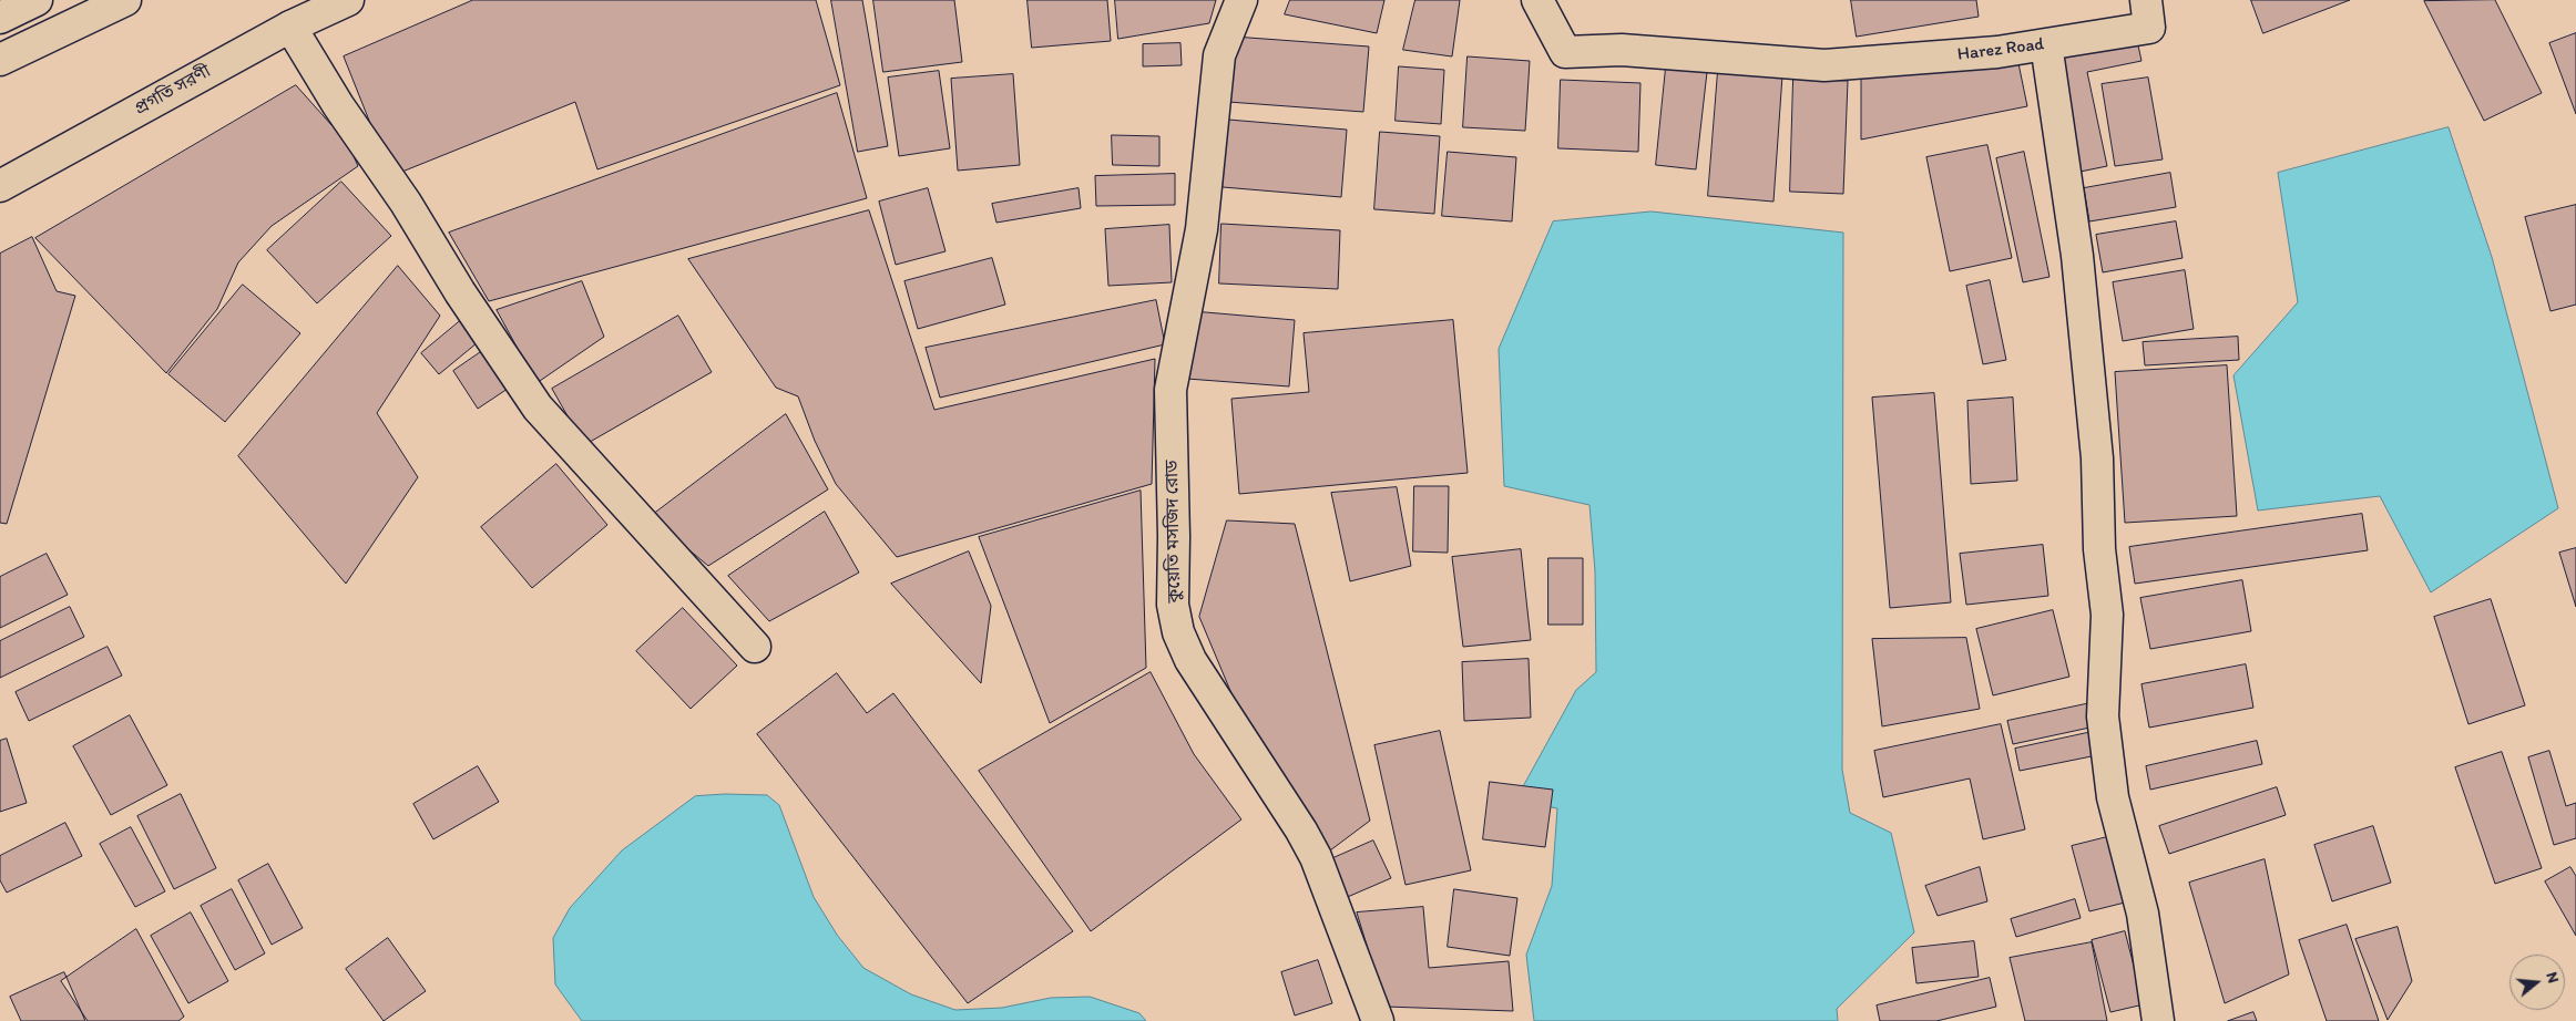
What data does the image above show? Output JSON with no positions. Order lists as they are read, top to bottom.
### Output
{
  "streets": {
    "street": ["Harez Road", "প্রগতি সরণী", "কুয়েতি মসজিদ রোড"]
  },
  "north": "right"
}
